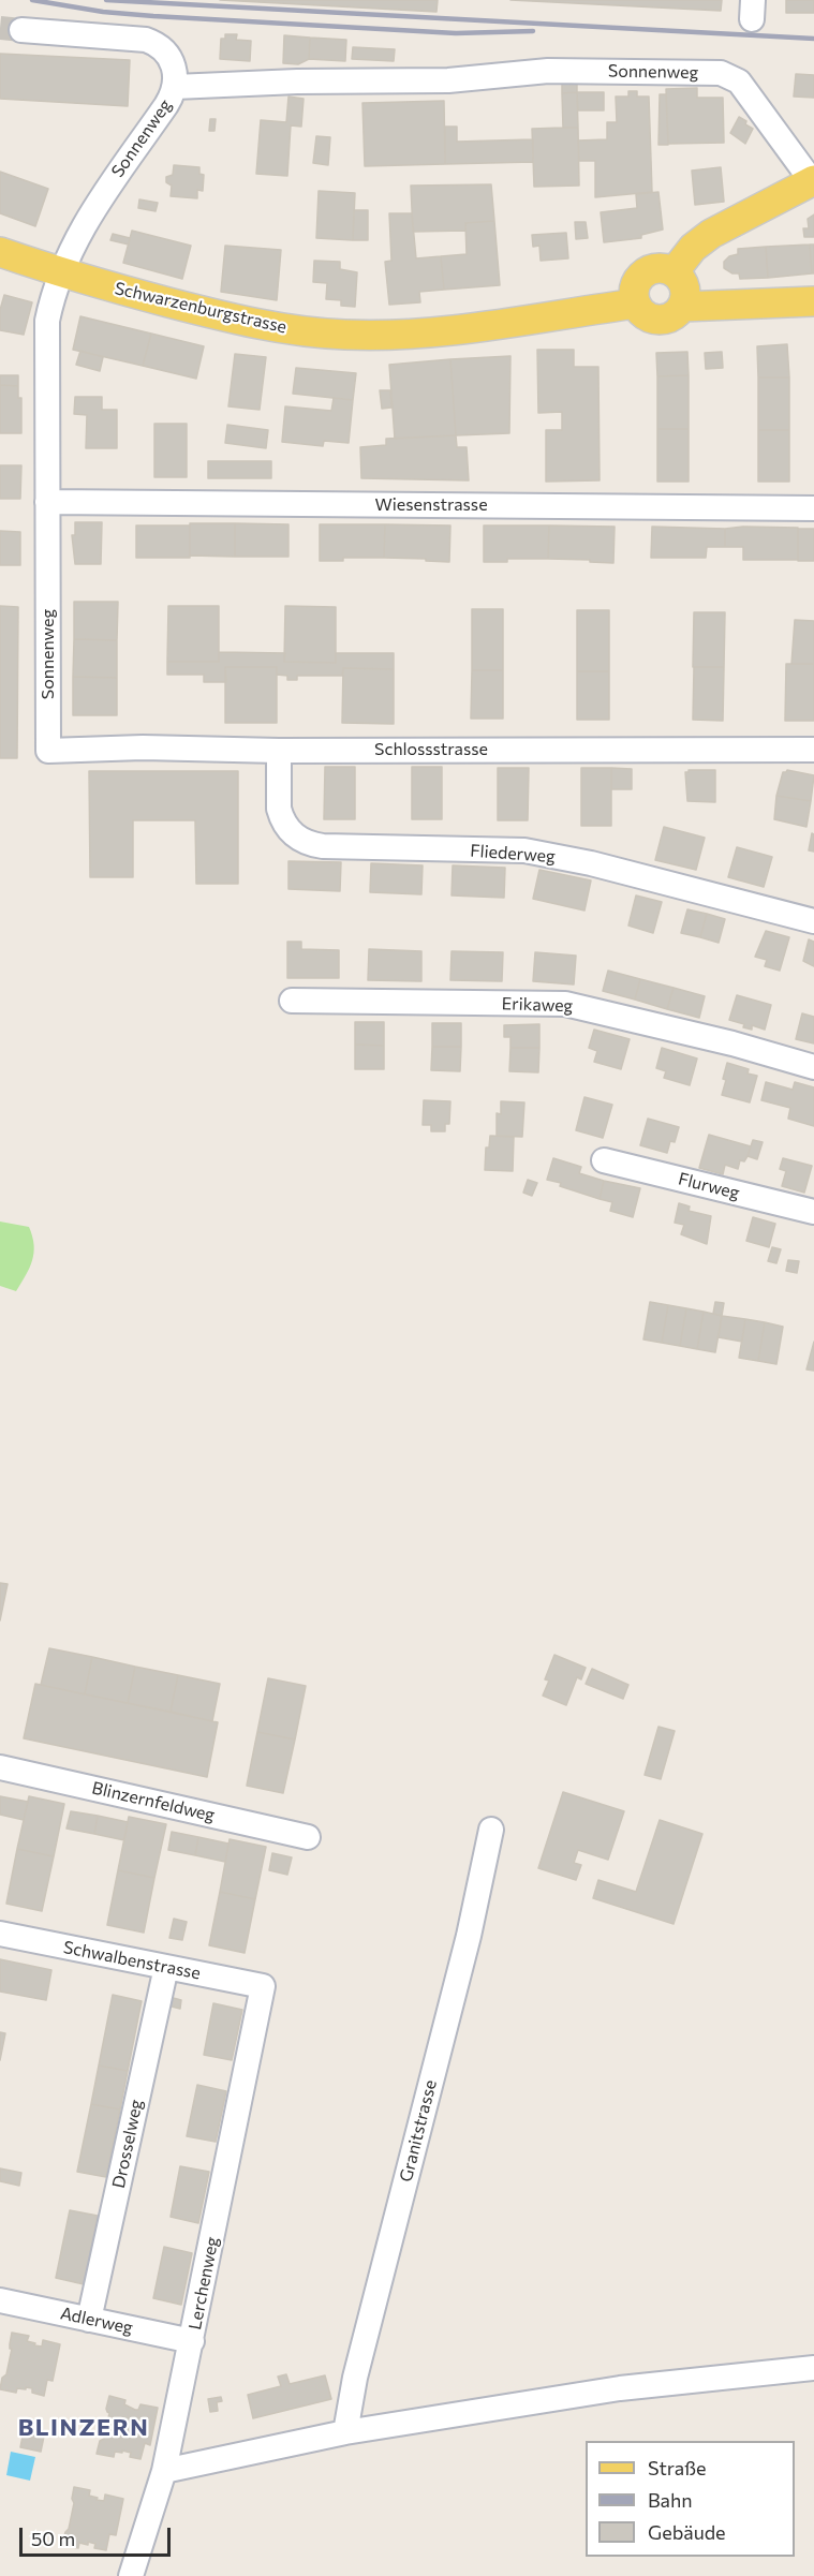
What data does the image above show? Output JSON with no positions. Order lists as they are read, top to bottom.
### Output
{
  "streets": {
    "main road": ["Schwarzenburgstrasse"],
    "street": [
      "Sonnenweg",
      "Wiesenstrasse",
      "Schlossstrasse",
      "Fliederweg",
      "Erikaweg",
      "Flurweg",
      "Blinzernfeldweg",
      "Schwalbenstrasse",
      "Granitstrasse",
      "Drosselweg",
      "Lerchenweg",
      "Adlerweg"
    ]
  },
  "crossings": [
    ["Sonnenweg", "Schwarzenburgstrasse"],
    ["Sonnenweg", "Wiesenstrasse"],
    ["Sonnenweg", "Schlossstrasse"],
    ["Schlossstrasse", "Fliederweg"],
    ["Schwalbenstrasse", "Drosselweg"],
    ["Schwalbenstrasse", "Lerchenweg"],
    ["Drosselweg", "Adlerweg"],
    ["Lerchenweg", "Adlerweg"]
  ],
  "districts": ["BLINZERN"],
  "legend": ["Straße", "Bahn", "Gebäude"],
  "scale_bar": "50 m"
}
